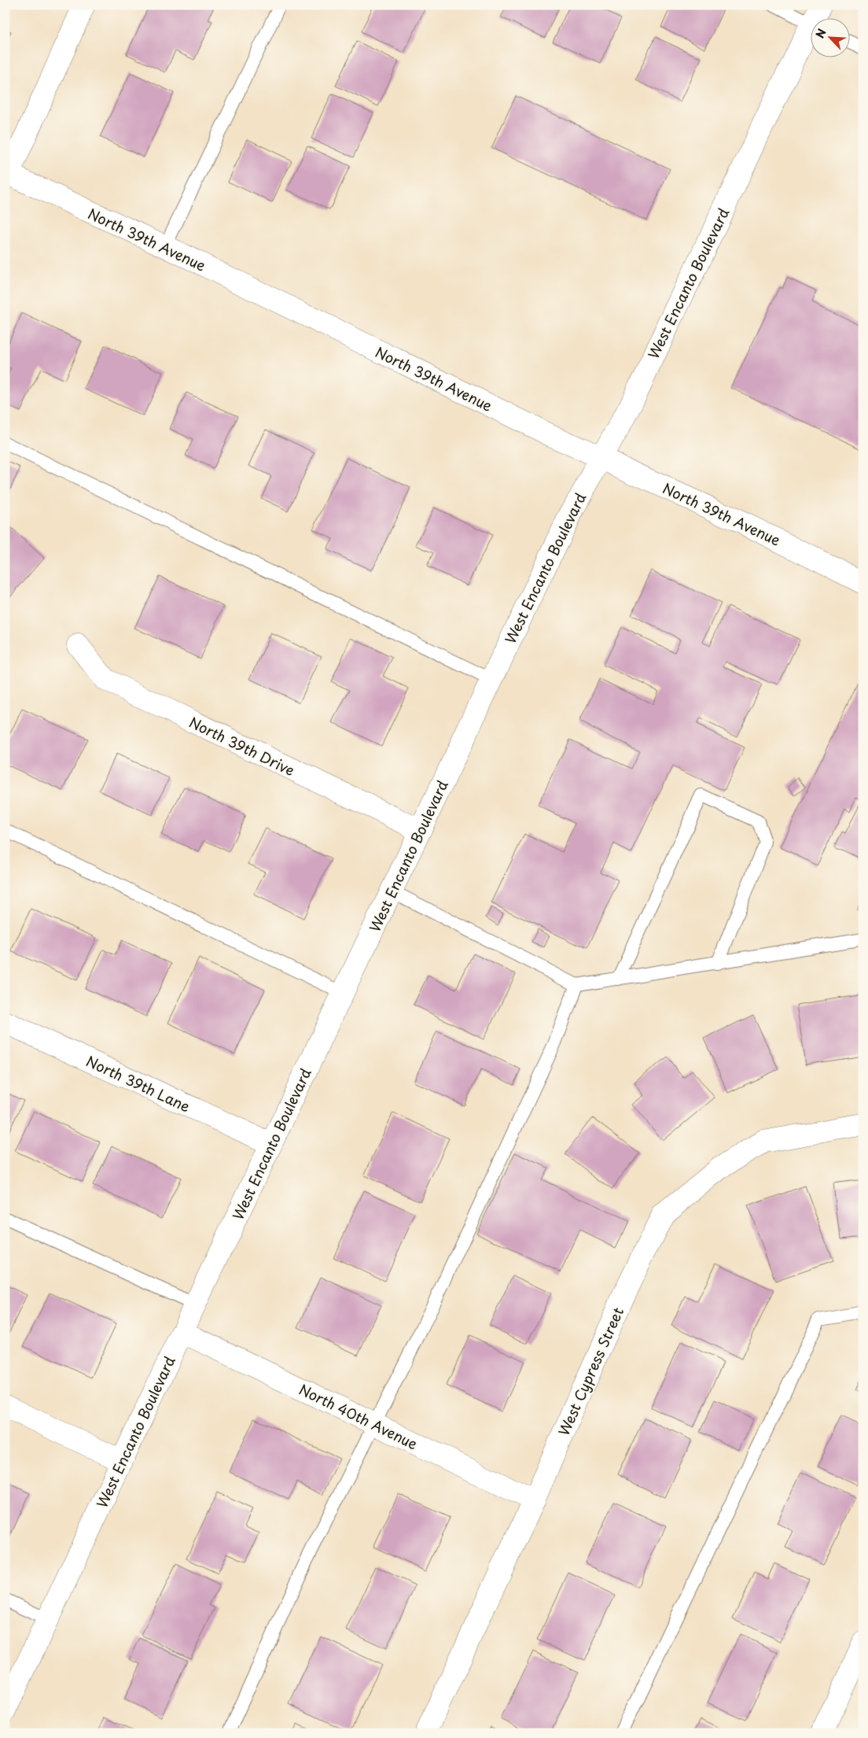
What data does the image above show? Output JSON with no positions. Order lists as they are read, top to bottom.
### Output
{
  "streets": {
    "street": [
      "North 39th Avenue",
      "West Encanto Boulevard",
      "North 39th Drive",
      "North 39th Lane",
      "West Cypress Street",
      "North 40th Avenue"
    ]
  },
  "crossings": [
    ["North 39th Avenue", "West Encanto Boulevard"],
    ["West Encanto Boulevard", "North 39th Drive"],
    ["West Encanto Boulevard", "North 39th Lane"],
    ["West Encanto Boulevard", "North 40th Avenue"],
    ["West Cypress Street", "North 40th Avenue"]
  ],
  "north": "top left"
}
